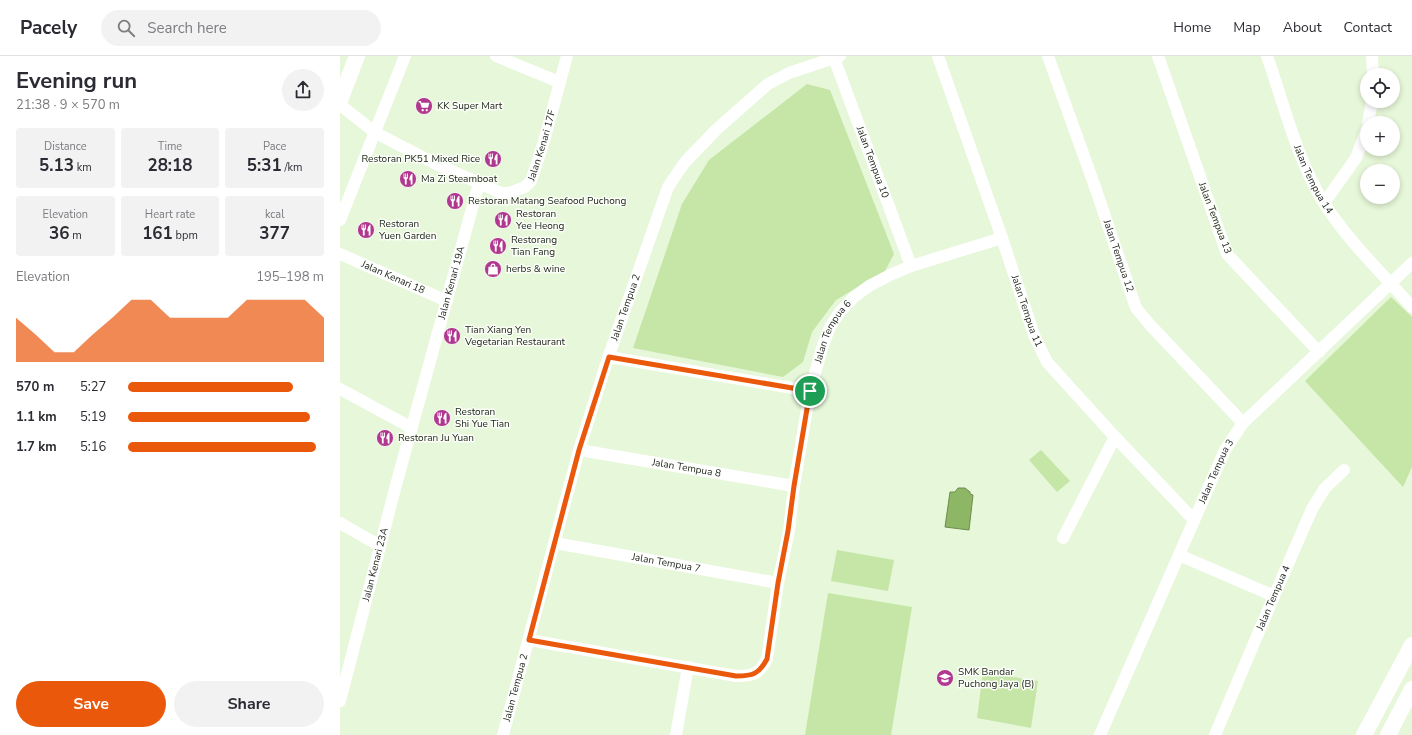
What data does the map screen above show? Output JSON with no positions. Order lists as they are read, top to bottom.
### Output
{
  "streets": {
    "street": [
      "Jalan Kenari 17F",
      "Jalan Tempua 10",
      "Jalan Tempua 14",
      "Jalan Tempua 13",
      "Jalan Tempua 12",
      "Jalan Kenari 18",
      "Jalan Kenari 19A",
      "Jalan Tempua 2",
      "Jalan Tempua 11",
      "Jalan Tempua 6",
      "Jalan Tempua 8",
      "Jalan Tempua 3",
      "Jalan Tempua 7",
      "Jalan Kenari 23A",
      "Jalan Tempua 4"
    ]
  },
  "crossings": [
    ["Jalan Kenari 17F", "Jalan Kenari 19A"],
    ["Jalan Tempua 10", "Jalan Tempua 2"],
    ["Jalan Tempua 10", "Jalan Tempua 6"],
    ["Jalan Tempua 14", "Jalan Tempua 3"],
    ["Jalan Tempua 13", "Jalan Tempua 3"],
    ["Jalan Tempua 12", "Jalan Tempua 3"],
    ["Jalan Kenari 18", "Jalan Kenari 19A"],
    ["Jalan Kenari 19A", "Jalan Kenari 23A"],
    ["Jalan Tempua 2", "Jalan Tempua 6"],
    ["Jalan Tempua 2", "Jalan Tempua 8"],
    ["Jalan Tempua 2", "Jalan Tempua 7"],
    ["Jalan Tempua 11", "Jalan Tempua 6"],
    ["Jalan Tempua 11", "Jalan Tempua 3"],
    ["Jalan Tempua 6", "Jalan Tempua 8"],
    ["Jalan Tempua 6", "Jalan Tempua 7"]
  ],
  "places": {
    "supermarket": ["KK Super Mart"],
    "restaurant": [
      "Restoran PK51 Mixed Rice",
      "Ma Zi Steamboat",
      "Restoran Matang Seafood Puchong",
      "Restoran Yee Heong",
      "Restoran Yuen Garden",
      "Restorang Tian Fang",
      "Tian Xiang Yen Vegetarian Restaurant",
      "Restoran Shi Yue Tian",
      "Restoran Ju Yuan"
    ],
    "shop": ["herbs & wine"],
    "school or university": ["SMK Bandar Puchong Jaya (B)"]
  },
  "page": {
    "header": "Pacely",
    "search": "Search here",
    "nav": [
      "Home",
      "Map",
      "About",
      "Contact"
    ],
    "heading": ["Evening run", "21:38 · 9 × 570 m"],
    "map_buttons": ["+", "−"],
    "stats": [
      ["Distance", "5.13 km"],
      ["Time", "28:18"],
      ["Pace", "5:31 /km"],
      ["Elevation", "36 m"],
      ["Heart rate", "161 bpm"],
      ["kcal", "377"]
    ],
    "chart": ["Elevation", "195–198 m"],
    "list": [
      {
        "name": "570 m",
        "note": "5:27"
      },
      {
        "name": "1.1 km",
        "note": "5:19"
      },
      {
        "name": "1.7 km",
        "note": "5:16"
      }
    ],
    "buttons": ["Save", "Share"]
  }
}
